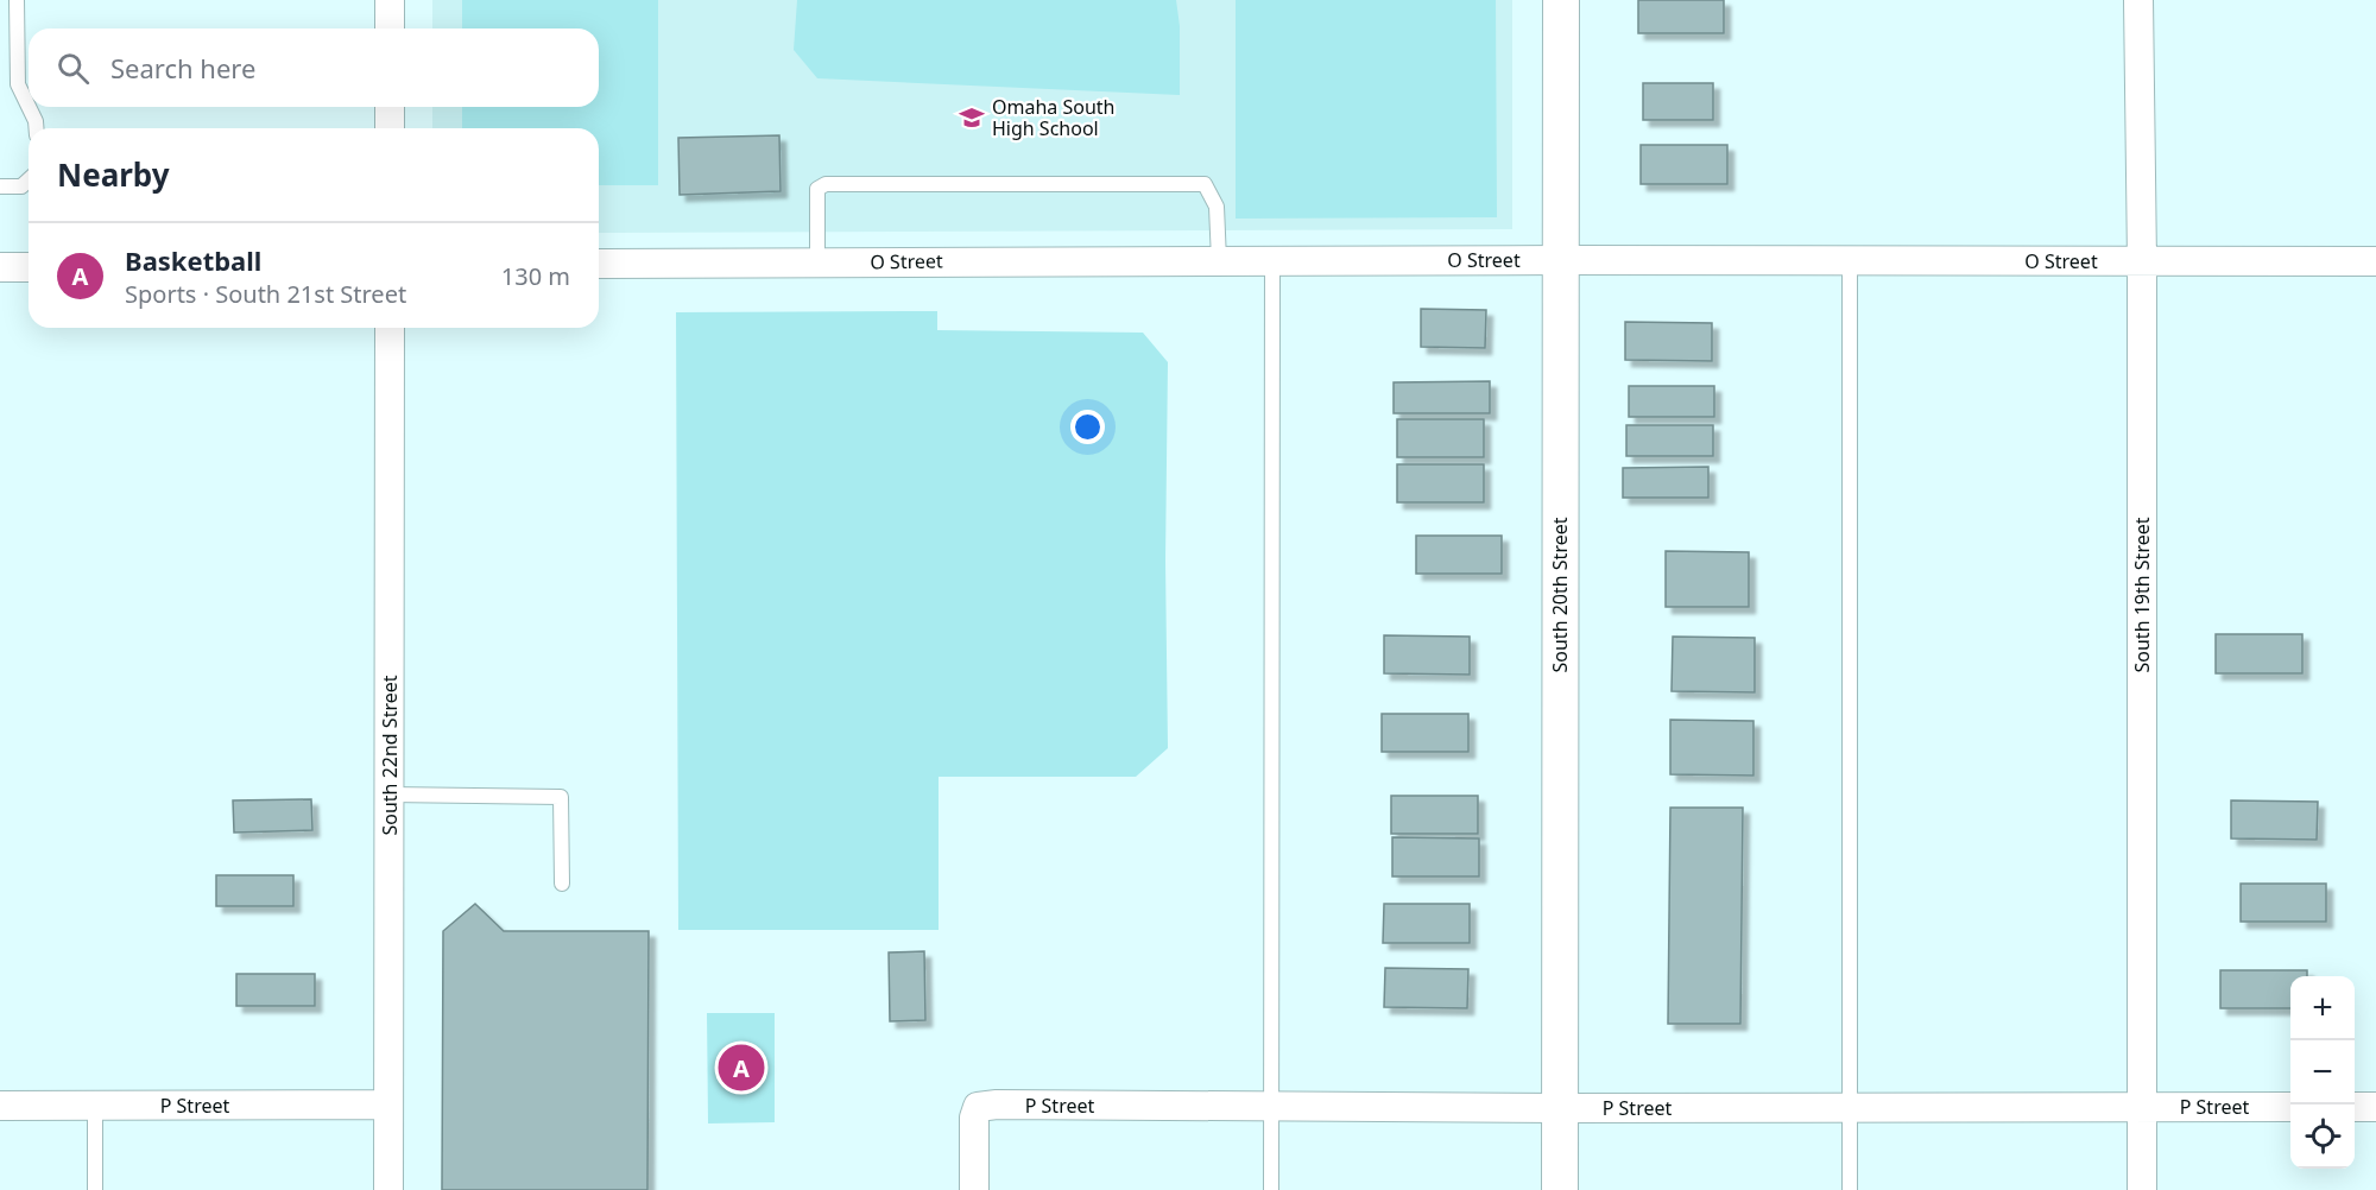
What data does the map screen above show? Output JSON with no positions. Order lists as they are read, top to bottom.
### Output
{
  "streets": {
    "street": [
      "O Street",
      "South 20th Street",
      "South 19th Street",
      "South 22nd Street",
      "P Street"
    ]
  },
  "crossings": [
    ["O Street", "South 20th Street"],
    ["O Street", "South 19th Street"],
    ["South 20th Street", "P Street"],
    ["South 19th Street", "P Street"],
    ["South 22nd Street", "P Street"]
  ],
  "places": {
    "school or university": ["Omaha South High School"]
  },
  "page": {
    "search": "Search here",
    "heading": "Nearby",
    "list": [
      {
        "mark": "A",
        "name": "Basketball",
        "note": "Sports · South 21st Street",
        "value": "130 m"
      }
    ],
    "map_buttons": ["+", "−"],
    "pins": "A"
  }
}
